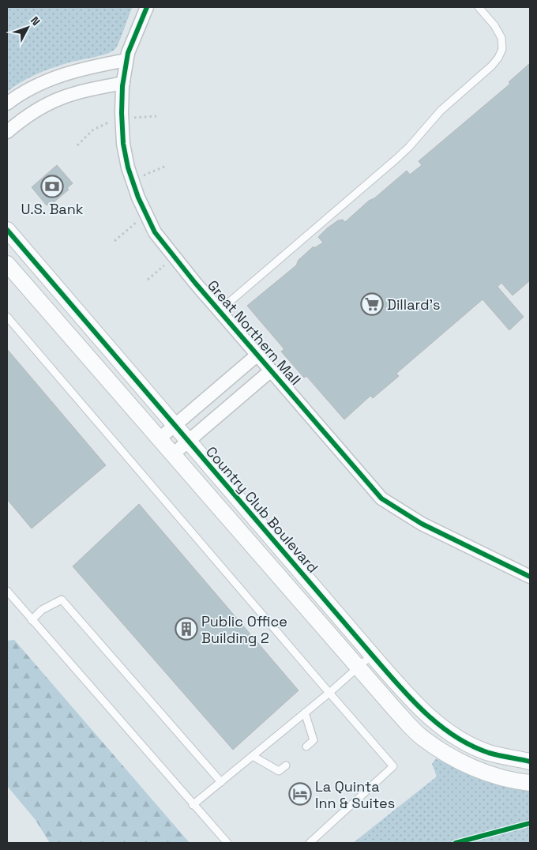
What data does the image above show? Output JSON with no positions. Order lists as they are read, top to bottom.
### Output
{
  "streets": {
    "street": ["Great Northern Mall", "Country Club Boulevard"]
  },
  "crossings": [
    ["Great Northern Mall", "Country Club Boulevard"]
  ],
  "places": {
    "bank": ["U.S. Bank"],
    "supermarket": ["Dillard's"],
    "building": ["Public Office Building 2"],
    "hotel": ["La Quinta Inn & Suites"]
  },
  "north": "top right"
}
